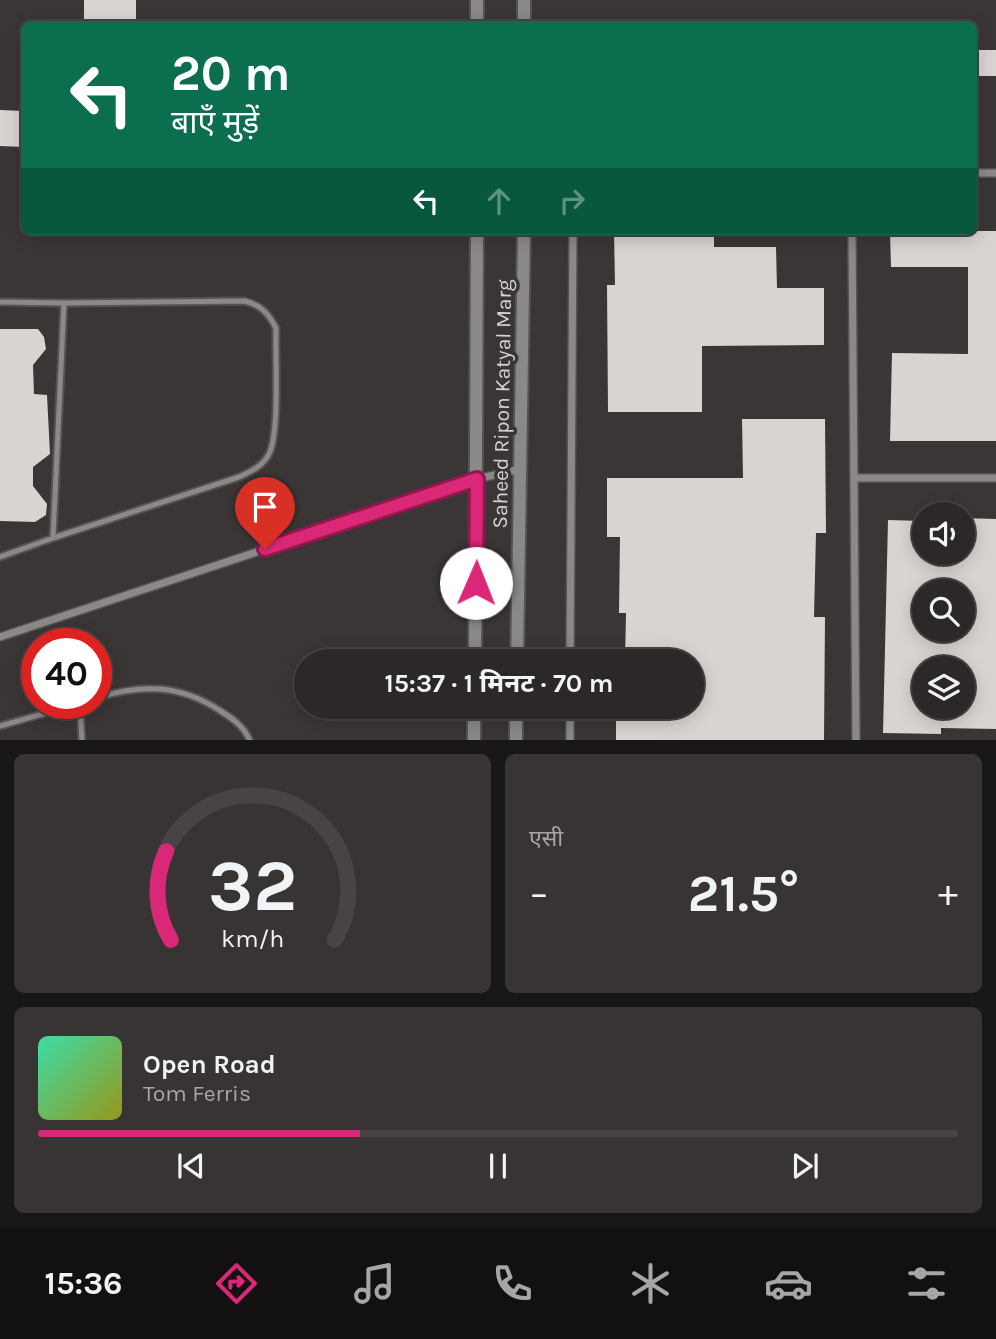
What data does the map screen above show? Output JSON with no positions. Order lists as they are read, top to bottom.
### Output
{
  "streets": {
    "street": ["Saheed Ripon Katyal Marg"]
  },
  "page": {
    "turn": ["20 m", "बाएँ मुड़ें"],
    "limit": "40",
    "trip": "15:37 · 1 मिनट · 70 m",
    "tile": "एसी",
    "heat": ["−", "21.5°", "+"],
    "song": ["Open Road", "Tom Ferris"],
    "tabs": "15:36",
    "gauge": ["32", "km/h"]
  }
}
